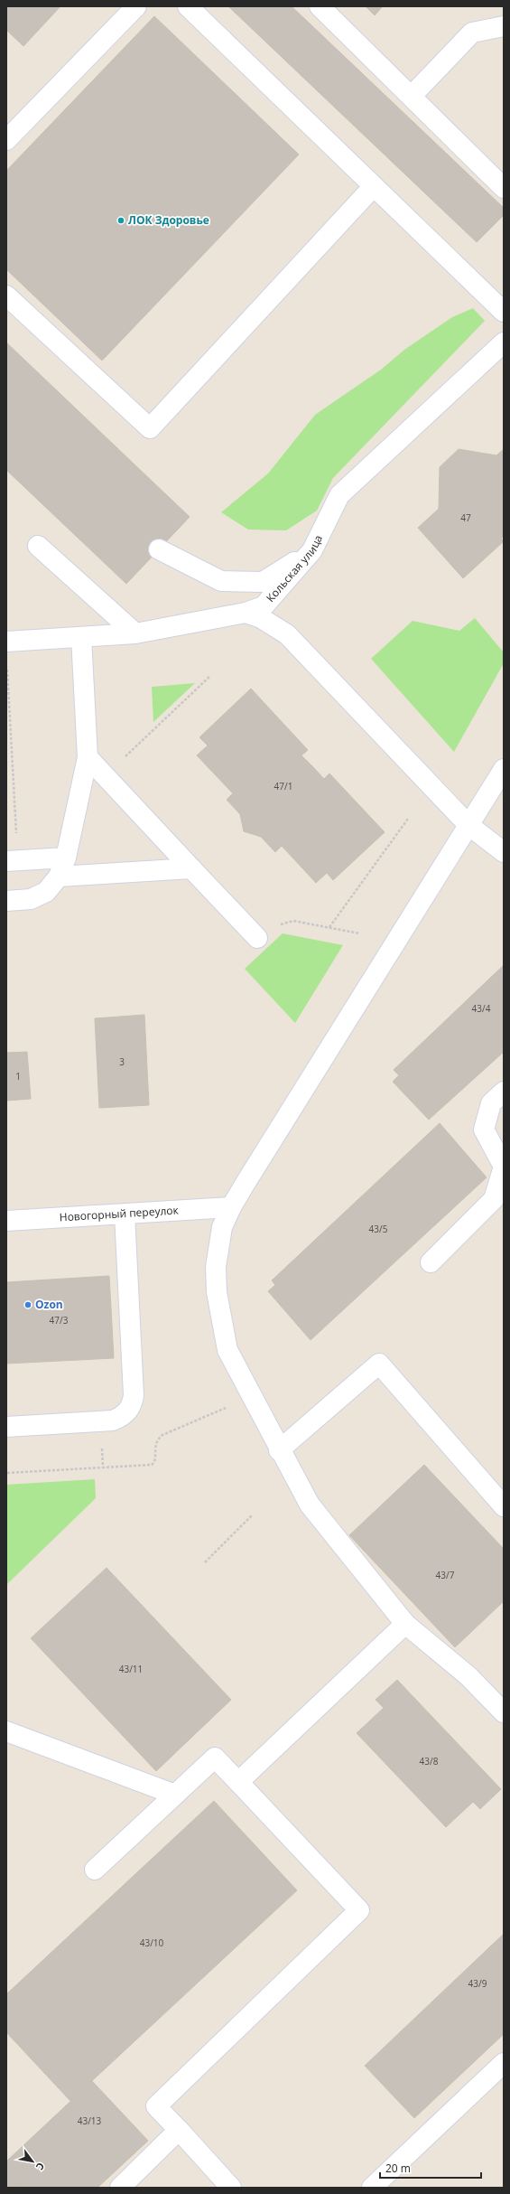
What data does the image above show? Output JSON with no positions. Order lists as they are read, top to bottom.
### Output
{
  "streets": {
    "street": ["Кольская улица", "Новогорный переулок"]
  },
  "places": ["ЛОК Здоровье", "Ozon"],
  "house_numbers": [
    "47",
    "47/1",
    "43/4",
    "3",
    "1",
    "43/5",
    "47/3",
    "43/7",
    "43/11",
    "43/8",
    "43/10",
    "43/9",
    "43/13"
  ],
  "scale_bar": "20 m",
  "north": "bottom right"
}
